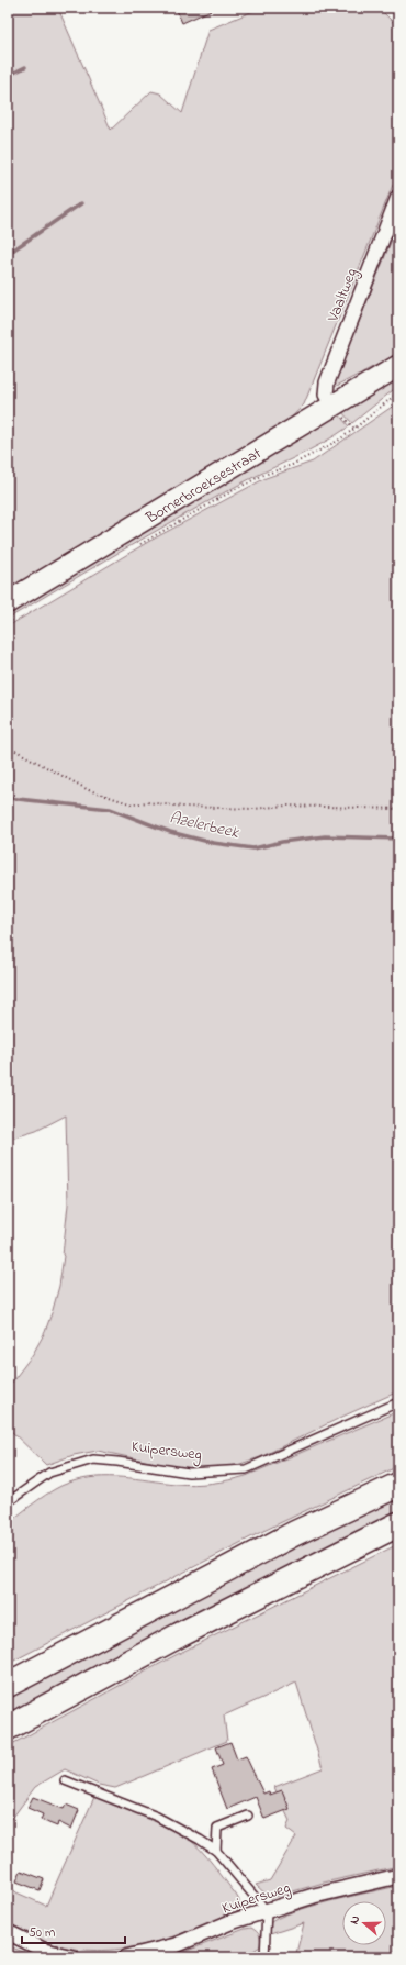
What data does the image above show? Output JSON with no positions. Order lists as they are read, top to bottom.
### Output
{
  "streets": {
    "main road": ["Bornerbroeksestraat"],
    "street": ["Vaaltweg", "Kuipersweg"]
  },
  "crossings": [
    ["Vaaltweg", "Bornerbroeksestraat"]
  ],
  "water": ["Azelerbeek"],
  "scale_bar": "50 m",
  "north": "left"
}
